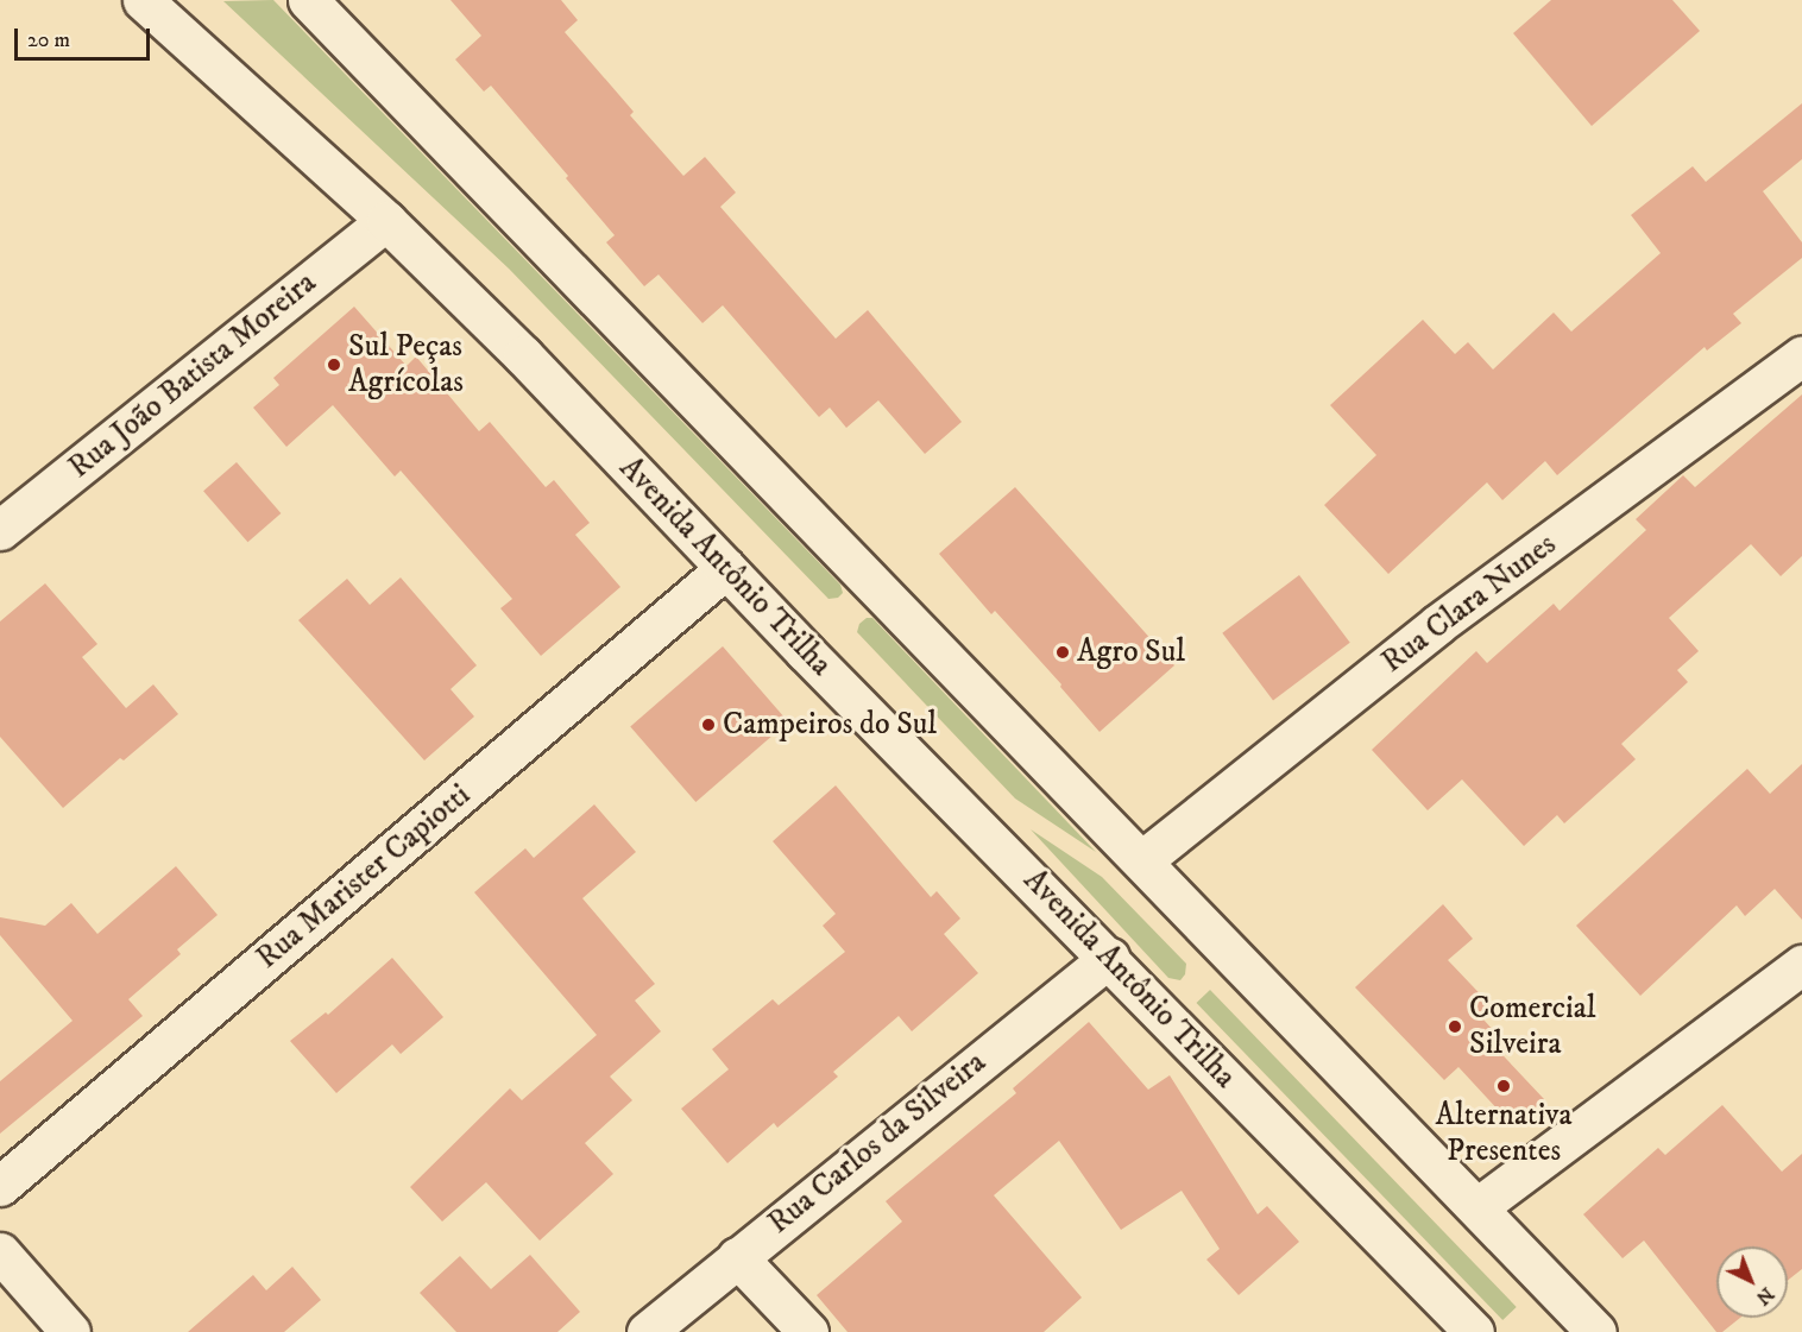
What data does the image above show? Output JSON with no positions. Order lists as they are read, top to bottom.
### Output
{
  "streets": {
    "main road": [
      "Rua João Batista Moreira",
      "Avenida Antônio Trilha",
      "Rua Clara Nunes",
      "Rua Marister Capiotti",
      "Rua Carlos da Silveira"
    ]
  },
  "crossings": [
    ["Rua João Batista Moreira", "Avenida Antônio Trilha"],
    ["Avenida Antônio Trilha", "Rua Marister Capiotti"],
    ["Avenida Antônio Trilha", "Rua Carlos da Silveira"]
  ],
  "places": [
    "Sul Peças Agrícolas",
    "Agro Sul",
    "Campeiros do Sul",
    "Comercial Silveira",
    "Alternativa Presentes"
  ],
  "scale_bar": "20 m",
  "north": "bottom right"
}
